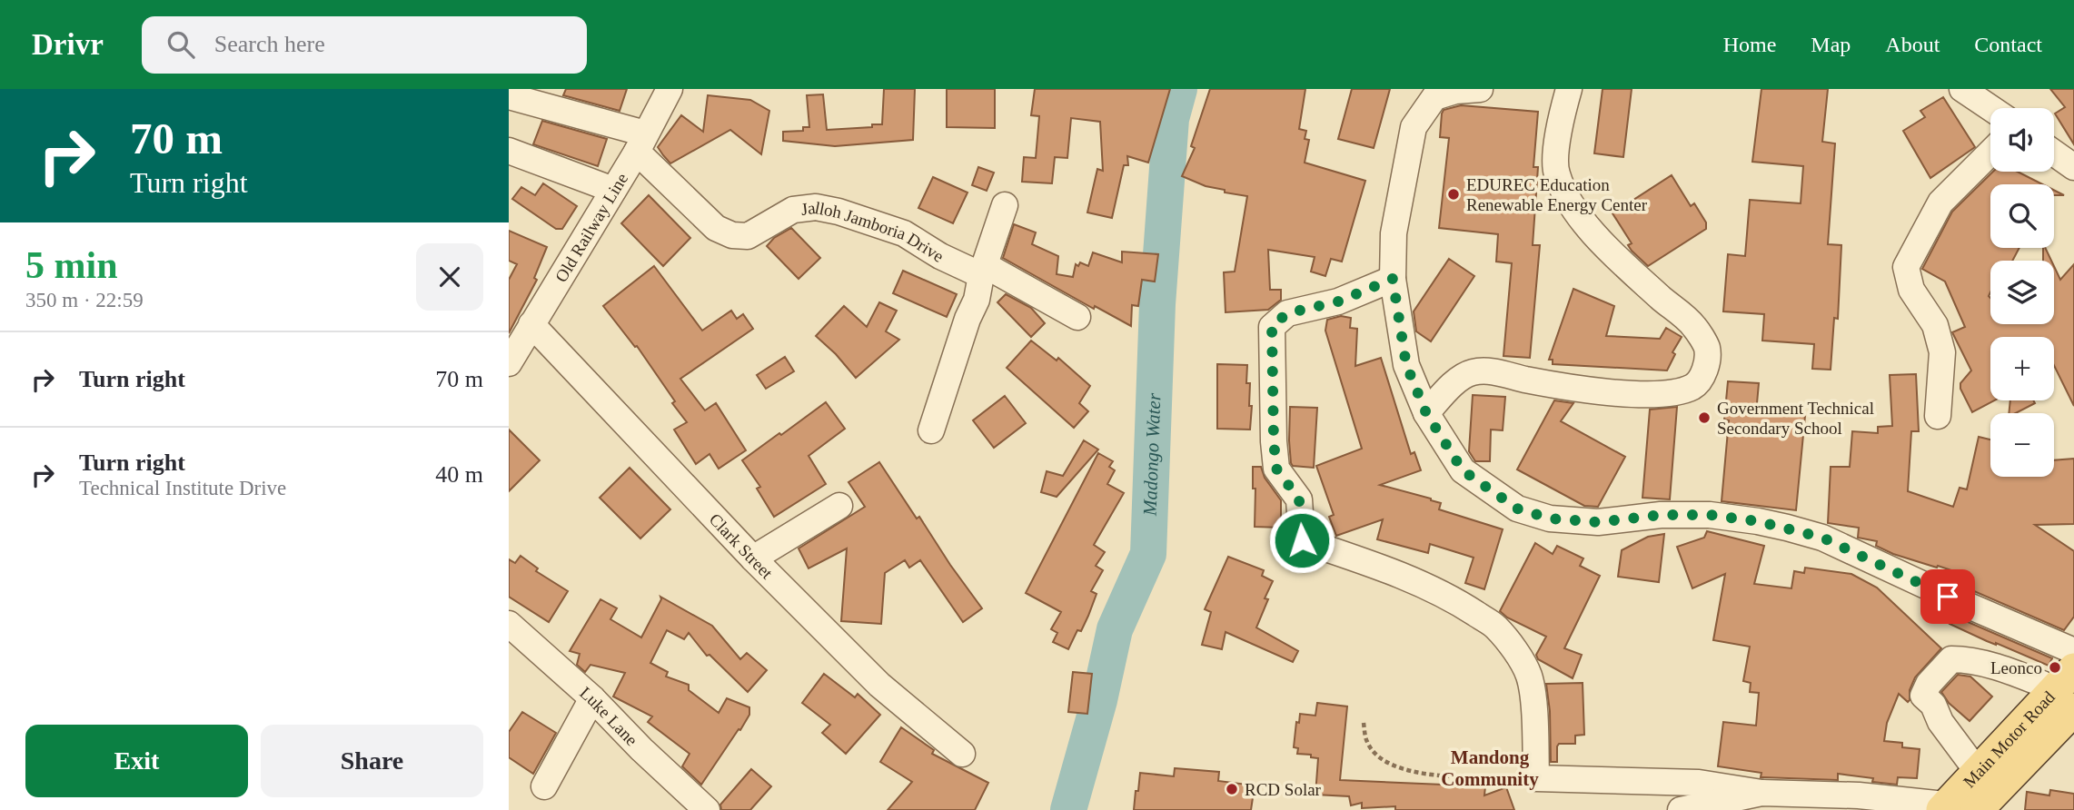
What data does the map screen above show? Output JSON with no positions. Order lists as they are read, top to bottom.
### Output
{
  "streets": {
    "main road": ["Main Motor Road"],
    "street": [
      "Old Railway Line",
      "Jalloh Jamboria Drive",
      "Clark Street",
      "Luke Lane"
    ]
  },
  "crossings": [
    ["Old Railway Line", "Jalloh Jamboria Drive"],
    ["Old Railway Line", "Clark Street"]
  ],
  "districts": ["Mandong Community"],
  "water": ["Madongo Water"],
  "places": [
    "EDUREC Education Renewable Energy Center",
    "Government Technical Secondary School",
    "Leonco",
    "RCD Solar"
  ],
  "page": {
    "header": "Drivr",
    "search": "Search here",
    "nav": [
      "Home",
      "Map",
      "About",
      "Contact"
    ],
    "turn": ["70 m", "Turn right"],
    "map_buttons": ["+", "−"],
    "heading": ["5 min", "350 m · 22:59"],
    "list": [
      {
        "name": "Turn right",
        "value": "70 m"
      },
      {
        "name": "Turn right",
        "note": "Technical Institute Drive",
        "value": "40 m"
      }
    ],
    "buttons": ["Exit", "Share"]
  }
}
